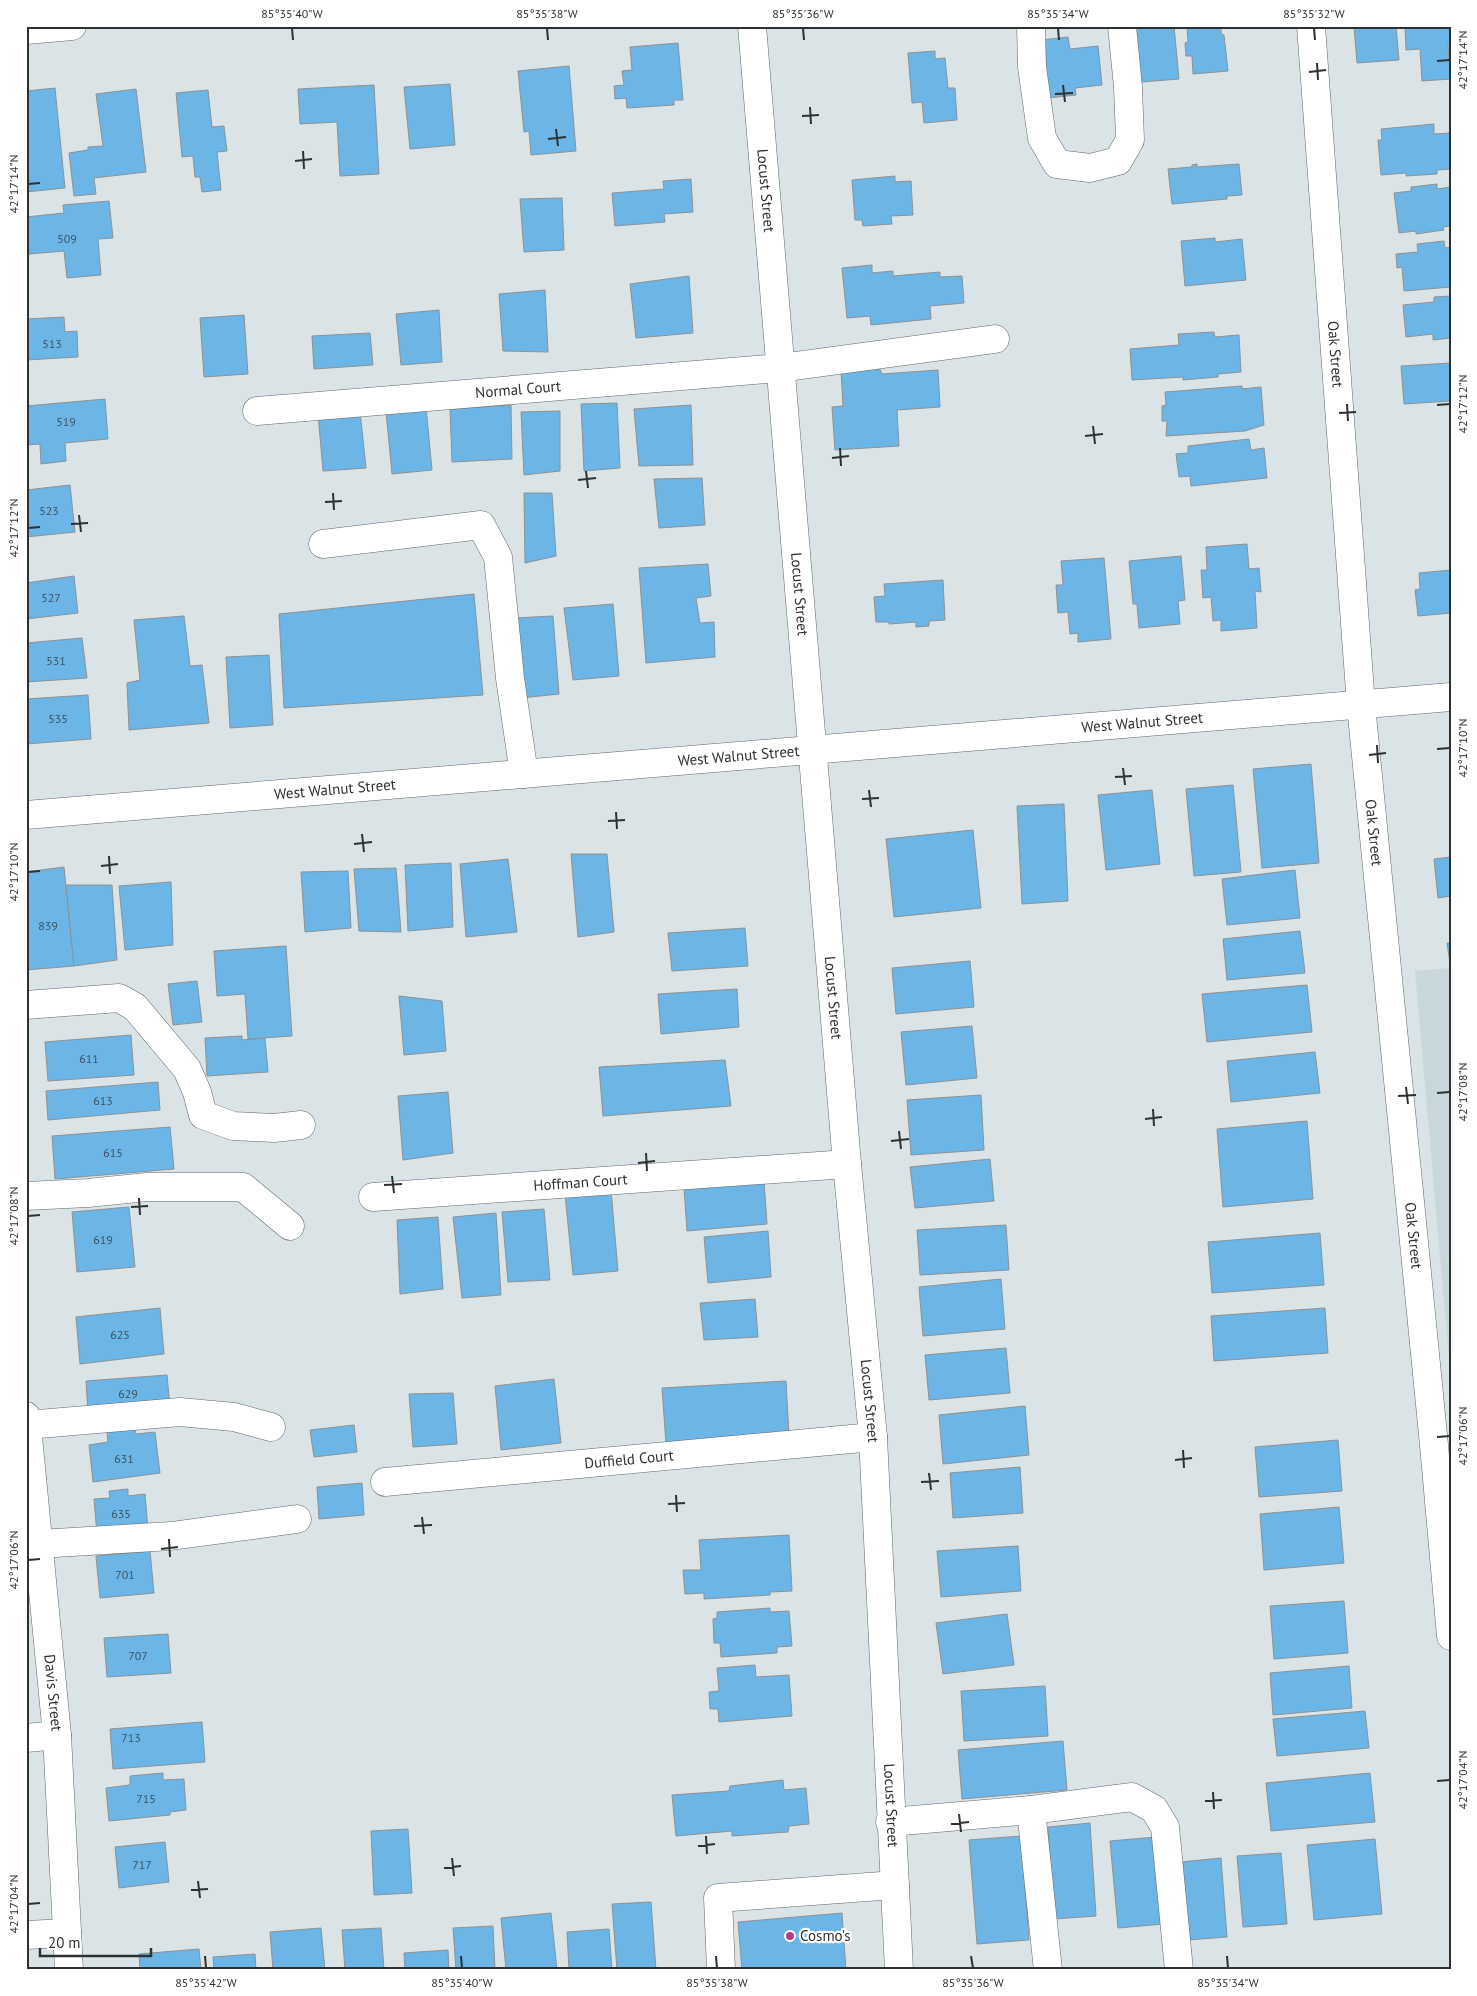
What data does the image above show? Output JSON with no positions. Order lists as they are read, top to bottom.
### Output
{
  "streets": {
    "street": [
      "Locust Street",
      "Oak Street",
      "Normal Court",
      "West Walnut Street",
      "Hoffman Court",
      "Duffield Court",
      "Davis Street"
    ]
  },
  "crossings": [
    ["Locust Street", "Normal Court"],
    ["Locust Street", "West Walnut Street"],
    ["Locust Street", "Hoffman Court"],
    ["Locust Street", "Duffield Court"],
    ["Oak Street", "West Walnut Street"]
  ],
  "places": ["Cosmo's"],
  "house_numbers": [
    "509",
    "513",
    "519",
    "523",
    "527",
    "531",
    "535",
    "839",
    "611",
    "613",
    "615",
    "619",
    "625",
    "629",
    "631",
    "635",
    "701",
    "707",
    "713",
    "715",
    "717"
  ],
  "scale_bar": "20 m",
  "coordinates": [
    "85°35'40\"W",
    "85°35'38\"W",
    "85°35'36\"W",
    "85°35'34\"W",
    "85°35'32\"W",
    "42°17'14\"N",
    "42°17'12\"N",
    "42°17'10\"N",
    "42°17'08\"N",
    "42°17'06\"N",
    "42°17'04\"N",
    "85°35'42\"W"
  ]
}
